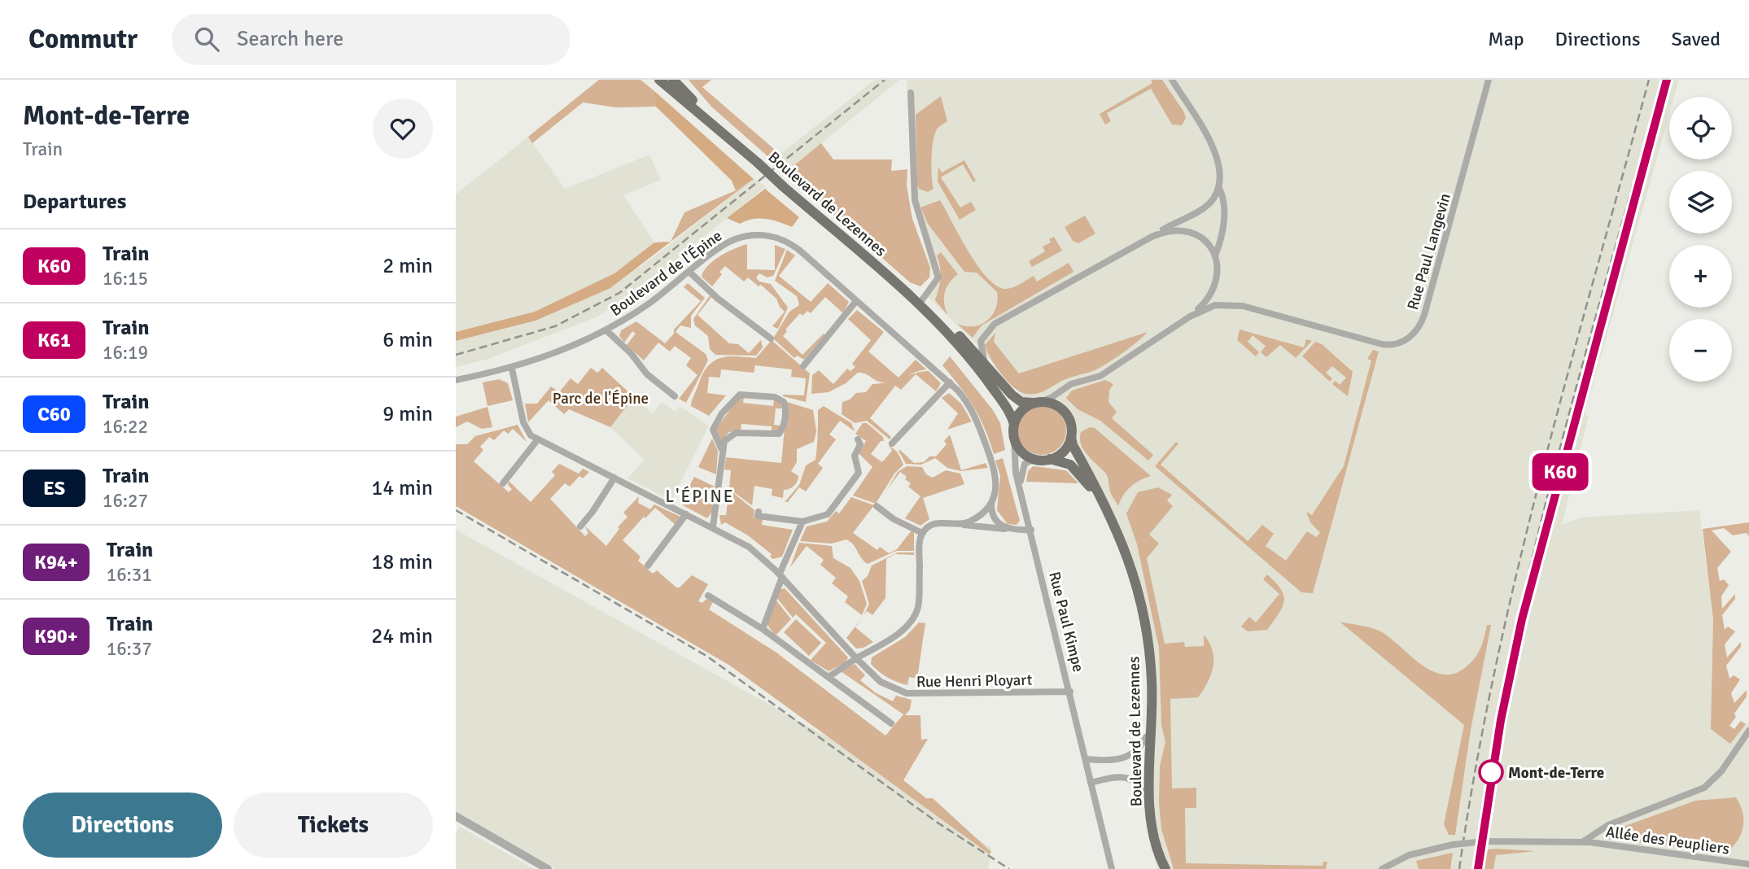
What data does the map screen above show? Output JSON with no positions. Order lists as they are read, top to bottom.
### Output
{
  "streets": {
    "main road": ["Boulevard de Lezennes"],
    "street": [
      "Rue Paul Langevin",
      "Boulevard de l'Épine",
      "Rue Paul Kimpe",
      "Rue Henri Ployart",
      "Allée des Peupliers"
    ]
  },
  "crossings": [
    ["Boulevard de Lezennes", "Rue Paul Langevin"],
    ["Boulevard de Lezennes", "Rue Paul Kimpe"],
    ["Rue Paul Langevin", "Rue Paul Kimpe"],
    ["Rue Paul Kimpe", "Rue Henri Ployart"]
  ],
  "districts": ["L'ÉPINE"],
  "parks": ["Parc de l'Épine"],
  "places": ["Mont-de-Terre"],
  "page": {
    "header": "Commutr",
    "search": "Search here",
    "nav": ["Map", "Directions", "Saved"],
    "heading": [
      ["Mont-de-Terre", "Train"],
      "Departures"
    ],
    "on_map": "K60",
    "map_buttons": ["+", "−"],
    "list": [
      {
        "mark": "K60",
        "name": "Train",
        "note": "16:15",
        "value": "2 min"
      },
      {
        "mark": "K61",
        "name": "Train",
        "note": "16:19",
        "value": "6 min"
      },
      {
        "mark": "C60",
        "name": "Train",
        "note": "16:22",
        "value": "9 min"
      },
      {
        "mark": "ES",
        "name": "Train",
        "note": "16:27",
        "value": "14 min"
      },
      {
        "mark": "K94+",
        "name": "Train",
        "note": "16:31",
        "value": "18 min"
      },
      {
        "mark": "K90+",
        "name": "Train",
        "note": "16:37",
        "value": "24 min"
      }
    ],
    "buttons": ["Directions", "Tickets"]
  }
}
